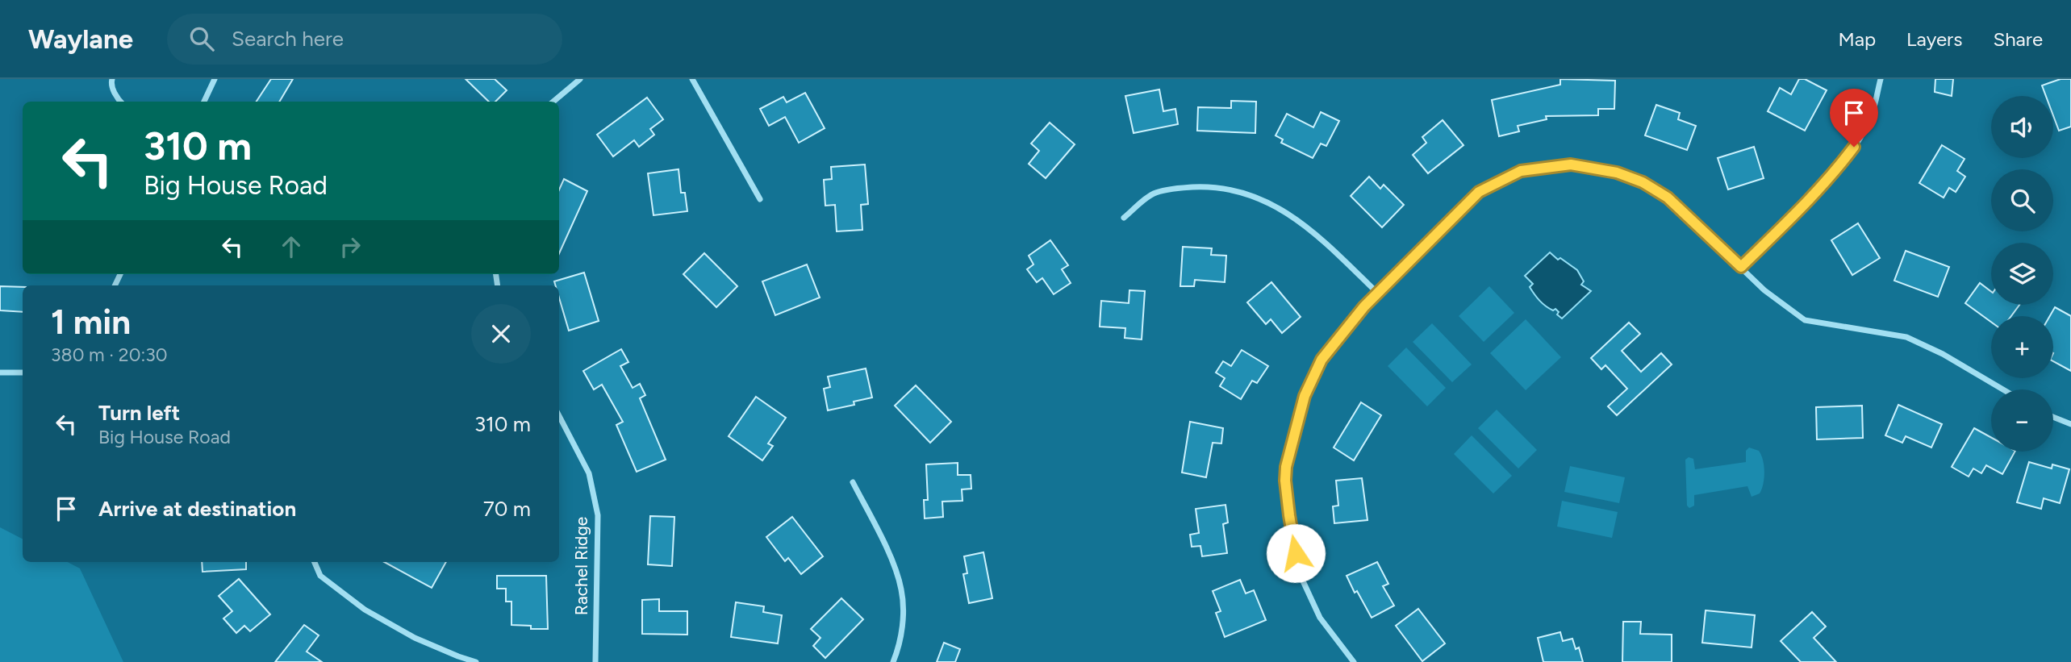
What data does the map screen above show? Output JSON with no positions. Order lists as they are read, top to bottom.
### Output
{
  "streets": {
    "street": ["Rachel Ridge"]
  },
  "page": {
    "header": "Waylane",
    "search": "Search here",
    "nav": ["Map", "Layers", "Share"],
    "map_buttons": ["+", "−"],
    "turn": ["310 m", "Big House Road"],
    "heading": ["1 min", "380 m · 20:30"],
    "list": [
      {
        "name": "Turn left",
        "note": "Big House Road",
        "value": "310 m"
      },
      {
        "name": "Arrive at destination",
        "value": "70 m"
      }
    ]
  }
}
